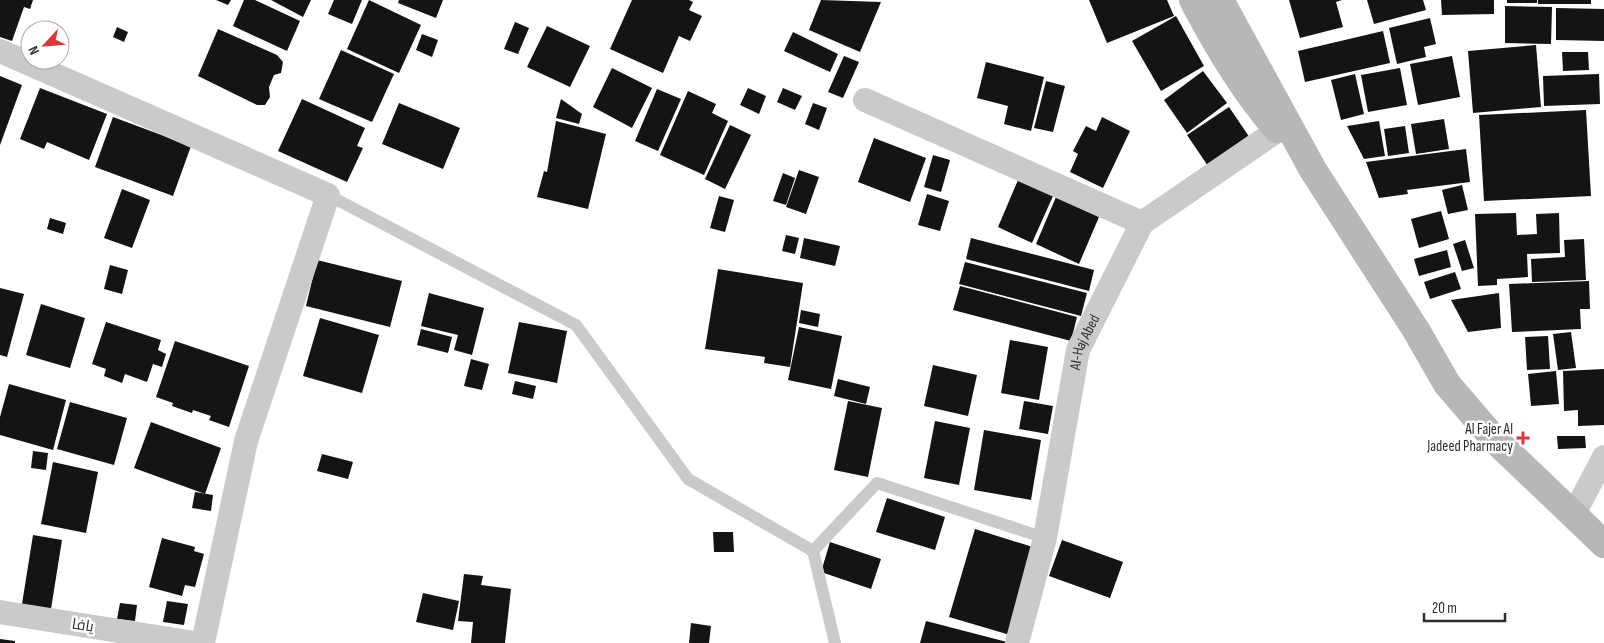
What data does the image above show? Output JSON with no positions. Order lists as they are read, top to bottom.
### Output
{
  "streets": {
    "street": ["Al-Haj Abed", "يافا"]
  },
  "places": {
    "health": ["Al Fajer Al Jadeed Pharmacy"]
  },
  "scale_bar": "20 m",
  "north": "bottom left"
}
